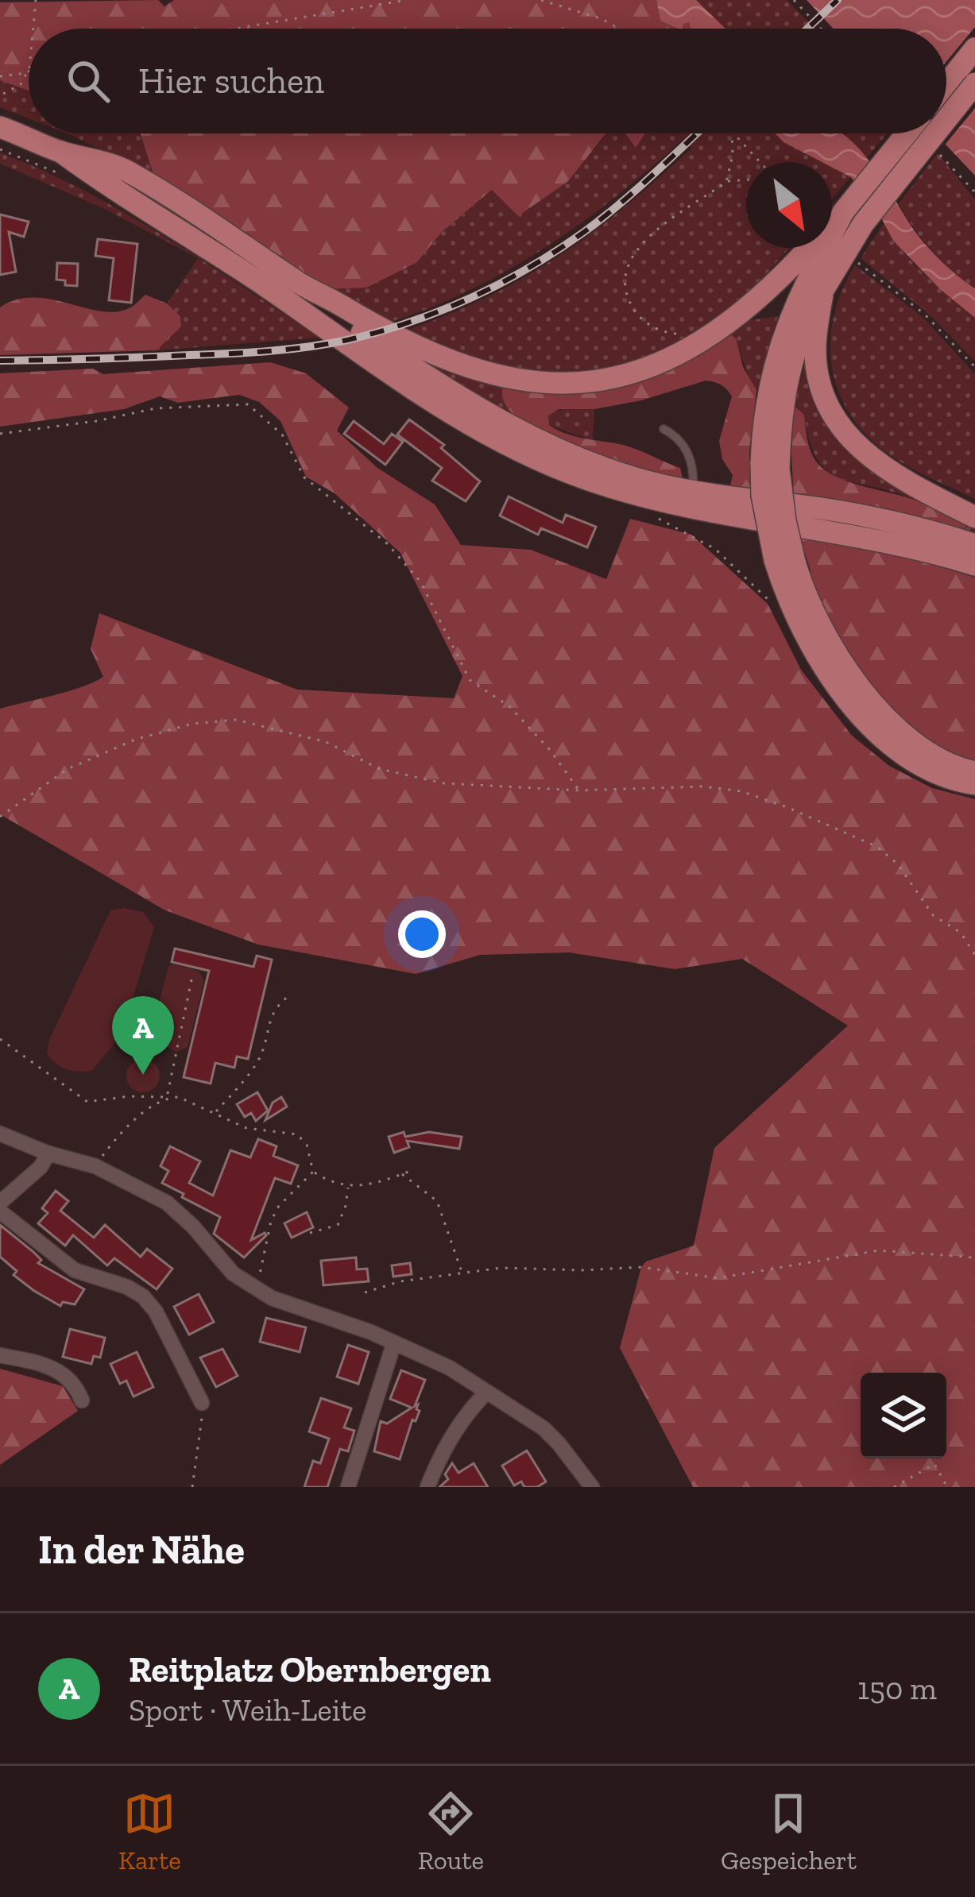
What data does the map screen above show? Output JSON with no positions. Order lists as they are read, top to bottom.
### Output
{
  "north": "bottom right",
  "page": {
    "search": "Hier suchen",
    "pins": "A",
    "heading": "In der Nähe",
    "list": [
      {
        "mark": "A",
        "name": "Reitplatz Obernbergen",
        "note": "Sport · Weih-Leite",
        "value": "150 m"
      }
    ],
    "nav": ["Karte", "Route", "Gespeichert"]
  }
}
